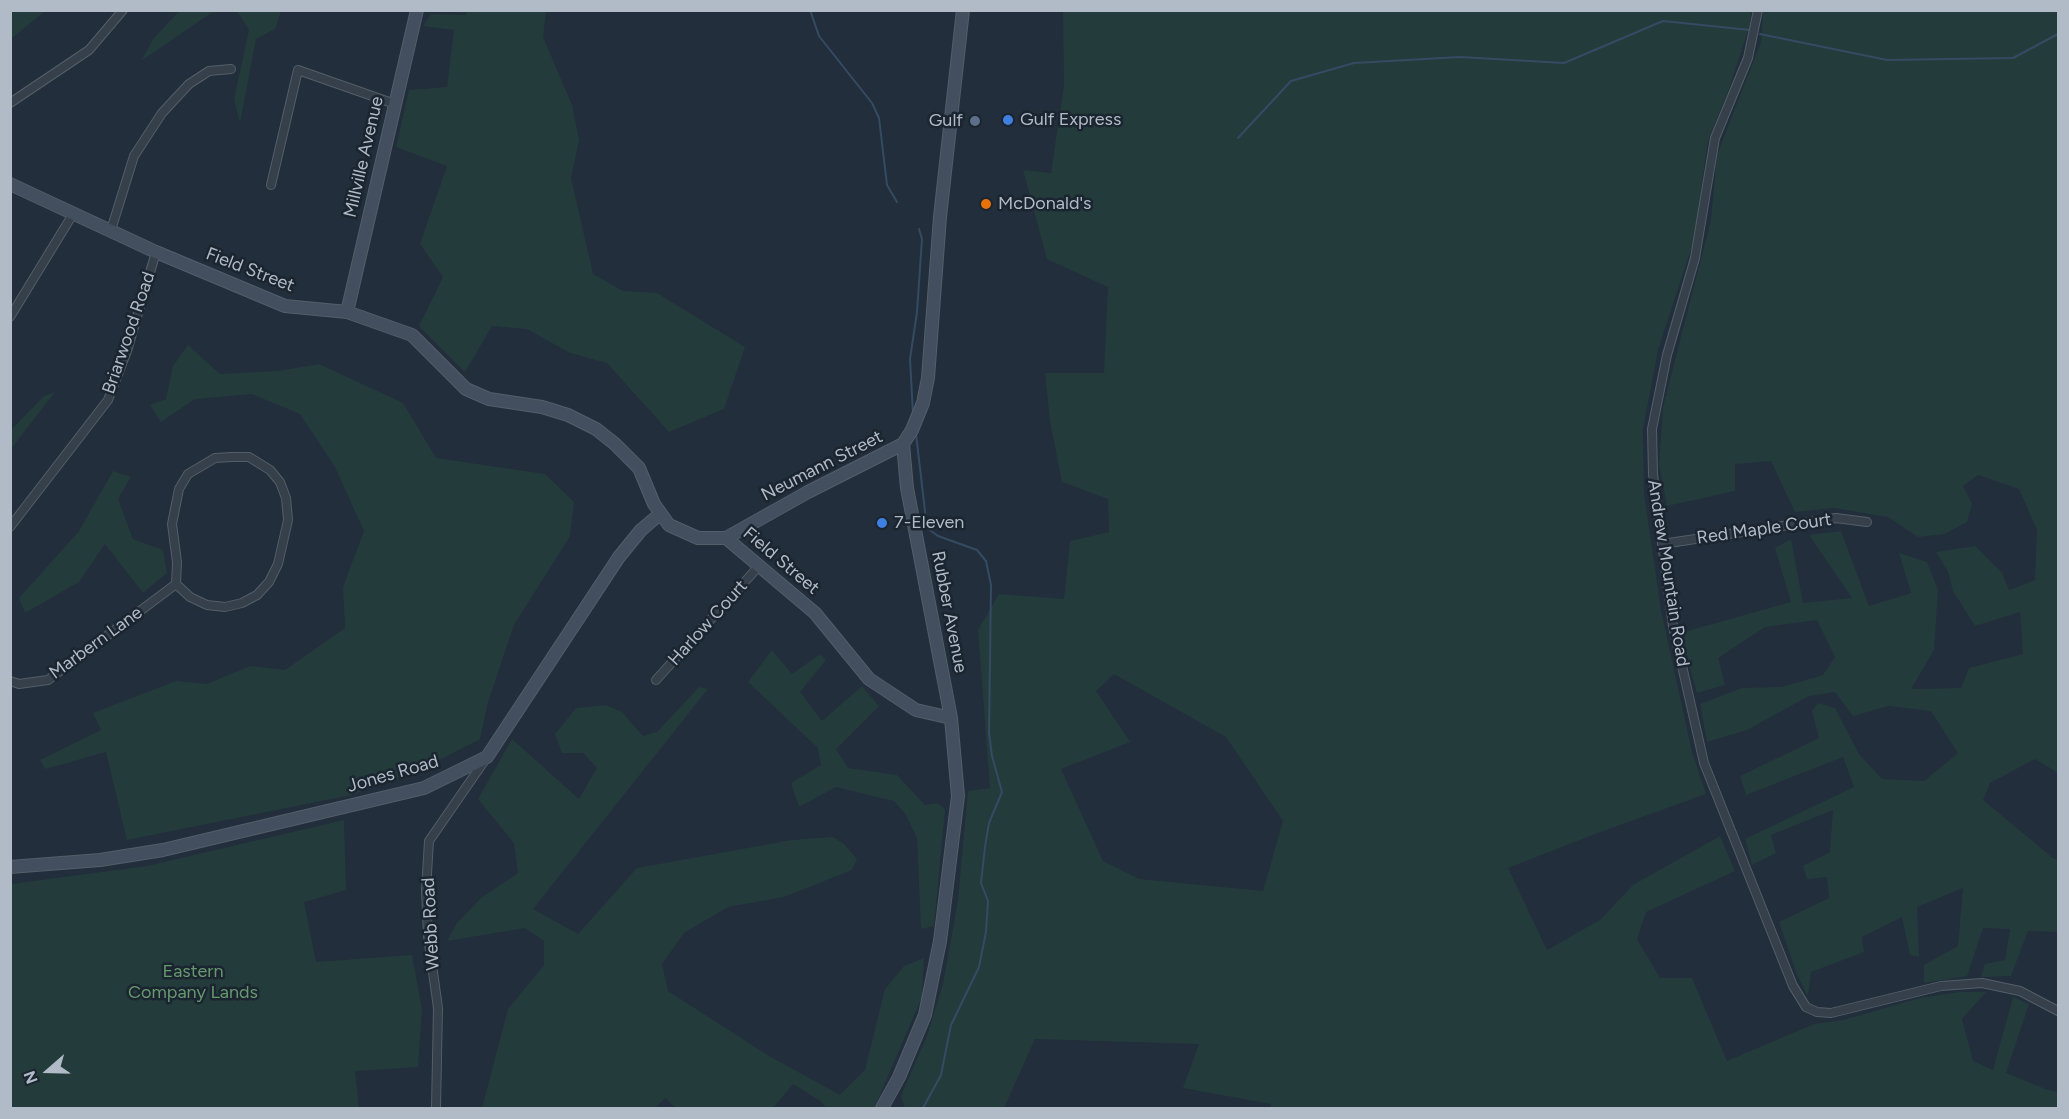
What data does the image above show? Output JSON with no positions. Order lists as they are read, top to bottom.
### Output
{
  "streets": {
    "street": [
      "Millville Avenue",
      "Field Street",
      "Briarwood Road",
      "Neumann Street",
      "Red Maple Court",
      "Andrew Mountain Road",
      "Rubber Avenue",
      "Harlow Court",
      "Marbern Lane",
      "Jones Road",
      "Webb Road"
    ]
  },
  "crossings": [
    ["Millville Avenue", "Field Street"],
    ["Field Street", "Briarwood Road"],
    ["Field Street", "Neumann Street"],
    ["Field Street", "Rubber Avenue"],
    ["Field Street", "Harlow Court"],
    ["Neumann Street", "Rubber Avenue"],
    ["Red Maple Court", "Andrew Mountain Road"],
    ["Jones Road", "Webb Road"]
  ],
  "parks": ["Eastern Company Lands"],
  "places": [
    "Gulf Express",
    "Gulf",
    "McDonald's",
    "7-Eleven"
  ],
  "north": "left"
}
